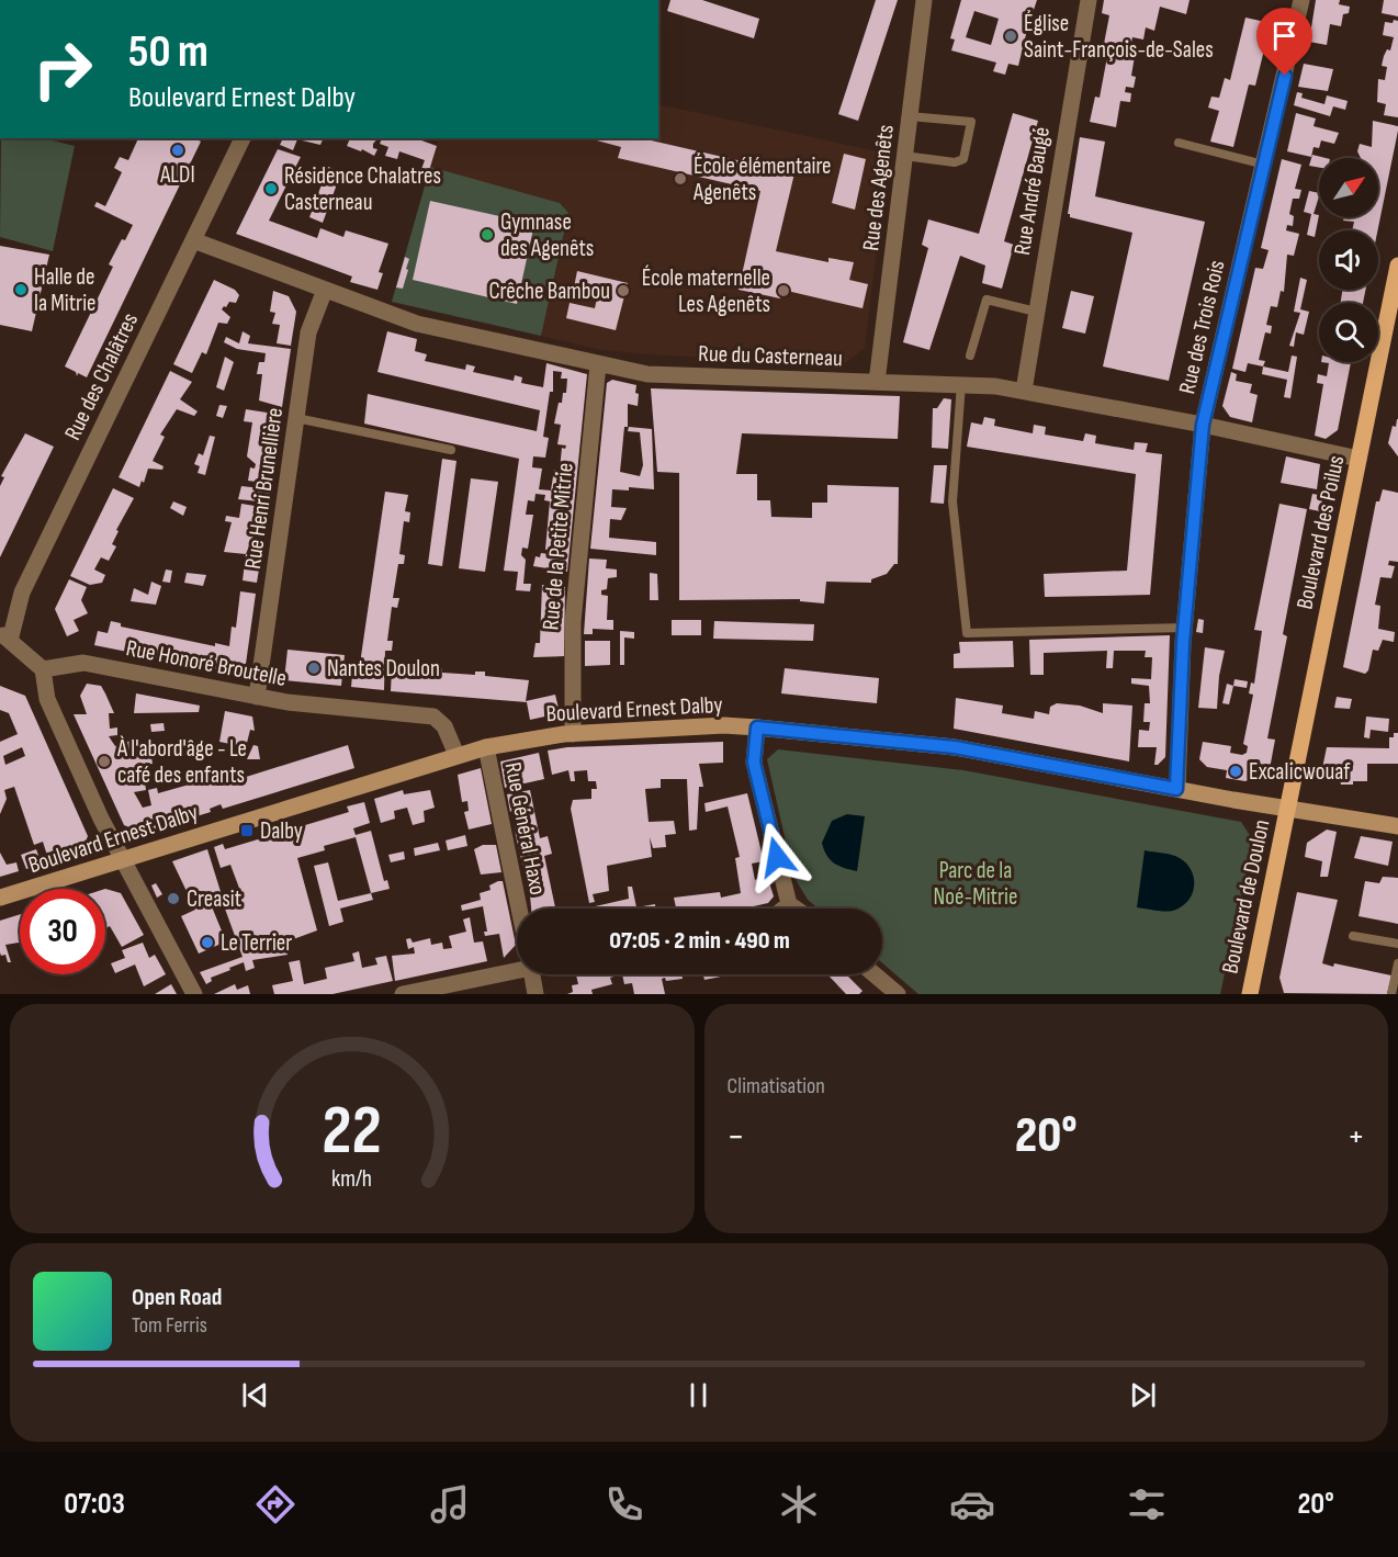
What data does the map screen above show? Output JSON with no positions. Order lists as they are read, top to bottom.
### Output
{
  "streets": {
    "main road": ["Boulevard des Poilus", "Boulevard de Doulon"],
    "street": [
      "Rue des Agenêts",
      "Rue André Baugé",
      "Rue des Trois Rois",
      "Rue du Casterneau",
      "Rue des Chalâtres",
      "Rue Henri Brunellière",
      "Rue de la Petite Mitrie",
      "Rue Honoré Broutelle",
      "Boulevard Ernest Dalby",
      "Rue Général Haxo"
    ]
  },
  "crossings": [
    ["Rue des Agenêts", "Rue du Casterneau"],
    ["Rue André Baugé", "Rue du Casterneau"],
    ["Rue des Trois Rois", "Rue du Casterneau"],
    ["Rue des Trois Rois", "Boulevard Ernest Dalby"],
    ["Rue du Casterneau", "Rue des Chalâtres"],
    ["Rue du Casterneau", "Rue Henri Brunellière"],
    ["Rue du Casterneau", "Boulevard des Poilus"],
    ["Rue du Casterneau", "Rue de la Petite Mitrie"],
    ["Rue Henri Brunellière", "Rue Honoré Broutelle"],
    ["Boulevard des Poilus", "Boulevard Ernest Dalby"],
    ["Boulevard des Poilus", "Boulevard de Doulon"],
    ["Rue de la Petite Mitrie", "Boulevard Ernest Dalby"],
    ["Rue Honoré Broutelle", "Boulevard Ernest Dalby"],
    ["Boulevard Ernest Dalby", "Rue Général Haxo"],
    ["Boulevard Ernest Dalby", "Boulevard de Doulon"]
  ],
  "parks": ["Parc de la Noé-Mitrie"],
  "places": {
    "other": [
      "Église Saint-François-de-Sales",
      "ALDI",
      "École élémentaire Agenêts",
      "Résidence Chalatres Casterneau",
      "Gymnase des Agenêts",
      "Halle de la Mitrie",
      "Crêche Bambou",
      "École maternelle Les Agenêts",
      "Nantes Doulon",
      "À l'abord'âge - Le café des enfants",
      "Excalicwouaf",
      "Creasit",
      "Le Terrier"
    ],
    "transit": ["Dalby"]
  },
  "north": "top right",
  "page": {
    "turn": ["50 m", "Boulevard Ernest Dalby"],
    "limit": "30",
    "trip": "07:05 · 2 min · 490 m",
    "tile": "Climatisation",
    "heat": ["−", "20°", "+"],
    "song": ["Open Road", "Tom Ferris"],
    "tabs": ["07:03", "20°"],
    "gauge": ["22", "km/h"]
  }
}
